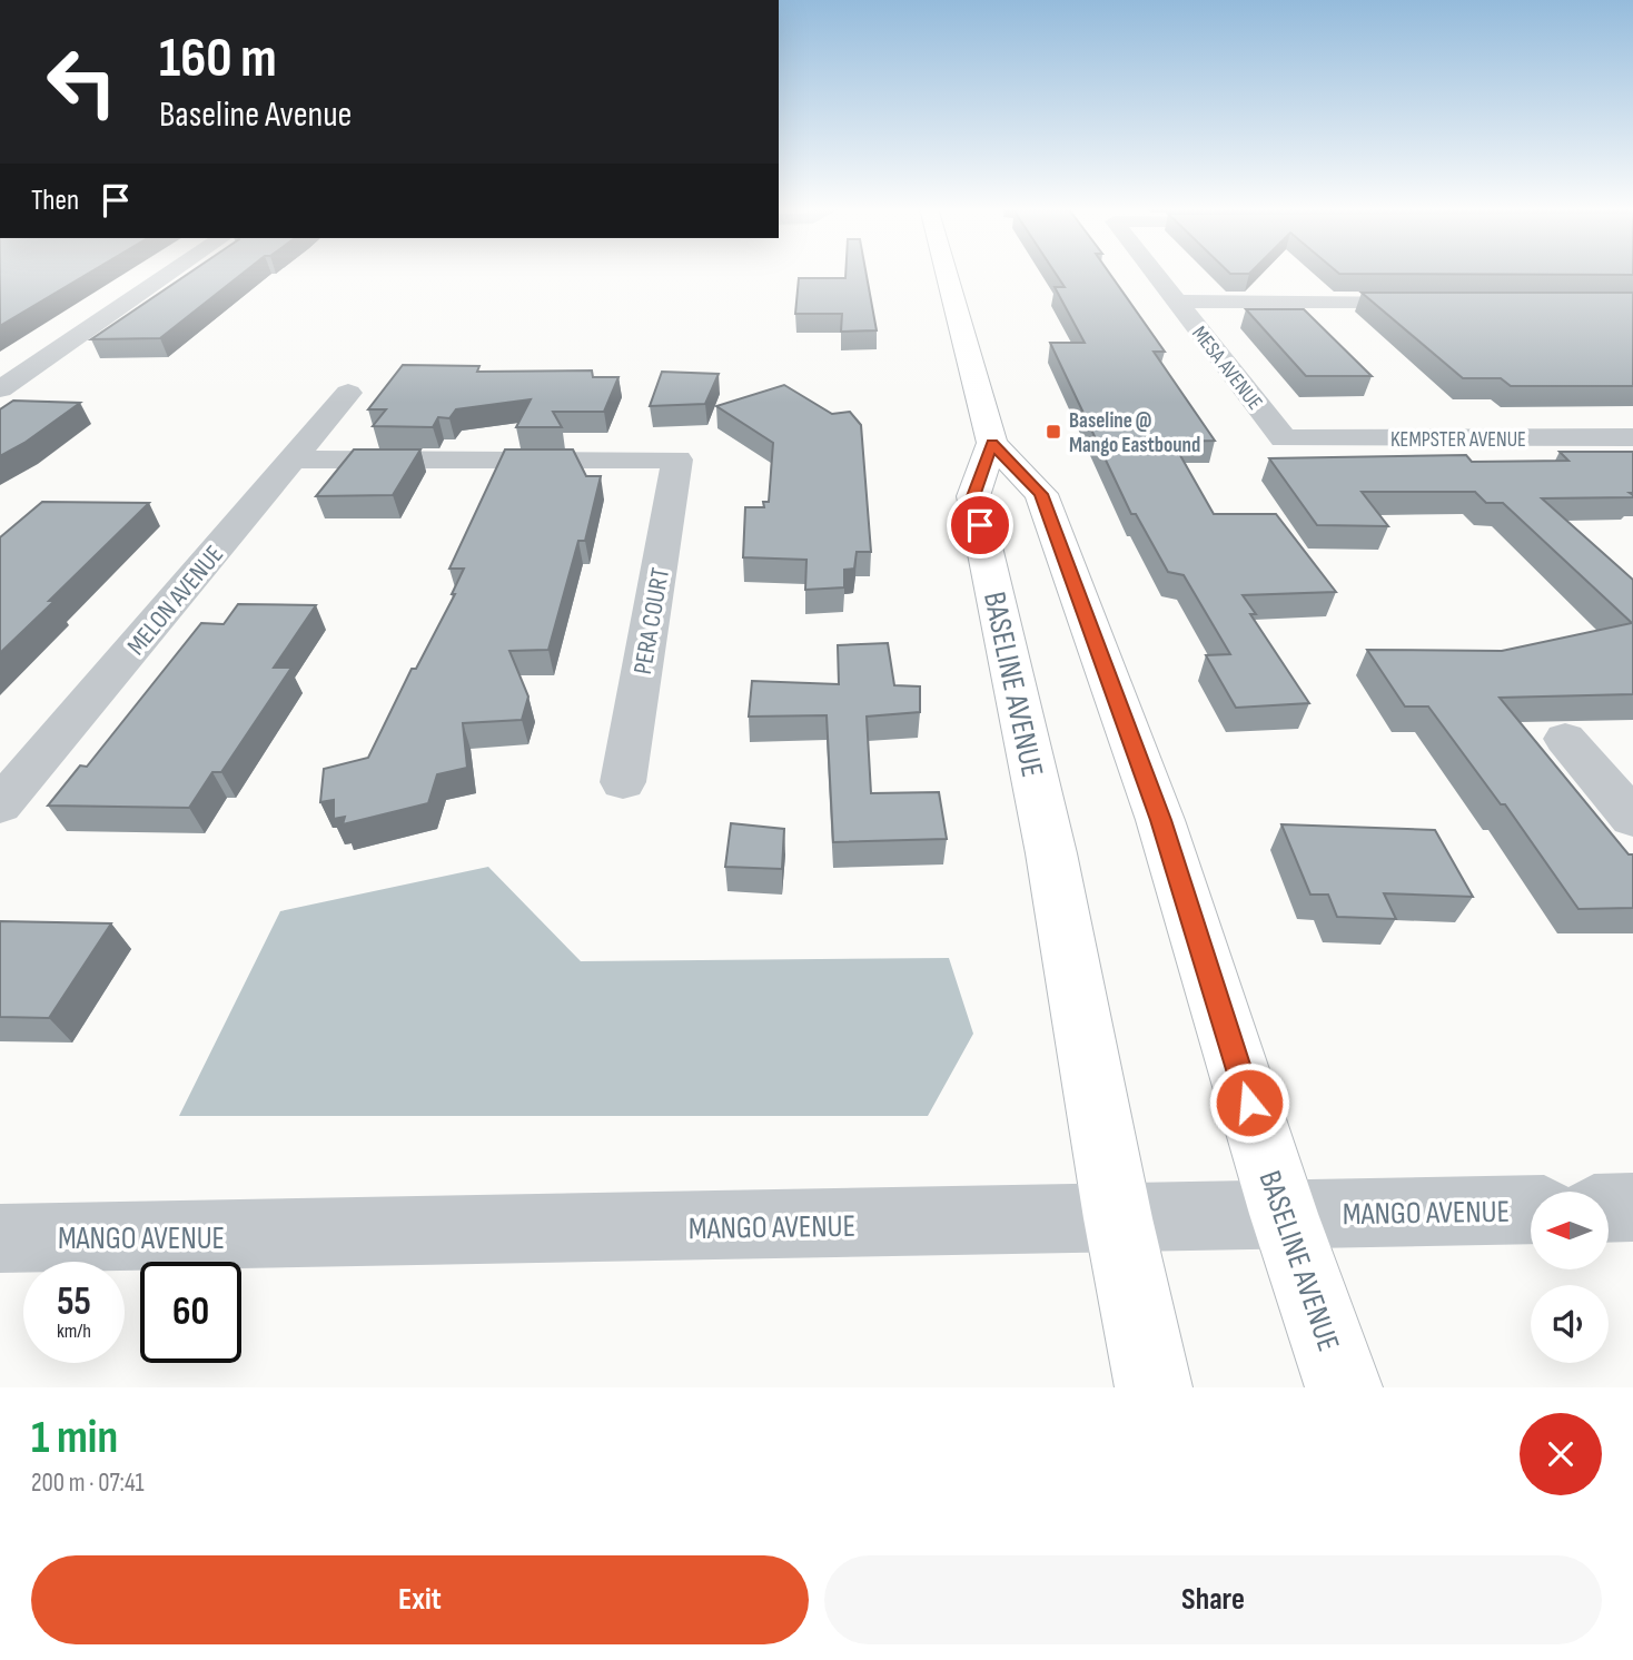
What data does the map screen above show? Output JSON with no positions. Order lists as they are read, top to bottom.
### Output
{
  "streets": {
    "main road": ["BASELINE AVENUE"],
    "street": [
      "MESA AVENUE",
      "KEMPSTER AVENUE",
      "MELON AVENUE",
      "PERA COURT",
      "MANGO AVENUE"
    ]
  },
  "crossings": [
    ["MESA AVENUE", "KEMPSTER AVENUE"],
    ["MELON AVENUE", "PERA COURT"],
    ["BASELINE AVENUE", "MANGO AVENUE"]
  ],
  "places": {
    "transit": ["Baseline @ Mango Eastbound"]
  },
  "north": "left",
  "page": {
    "turn": ["160 m", "Baseline Avenue"],
    "then": "Then",
    "speed": "55 km/h",
    "limit": "60",
    "heading": ["1 min", "200 m · 07:41"],
    "buttons": ["Exit", "Share"]
  }
}
